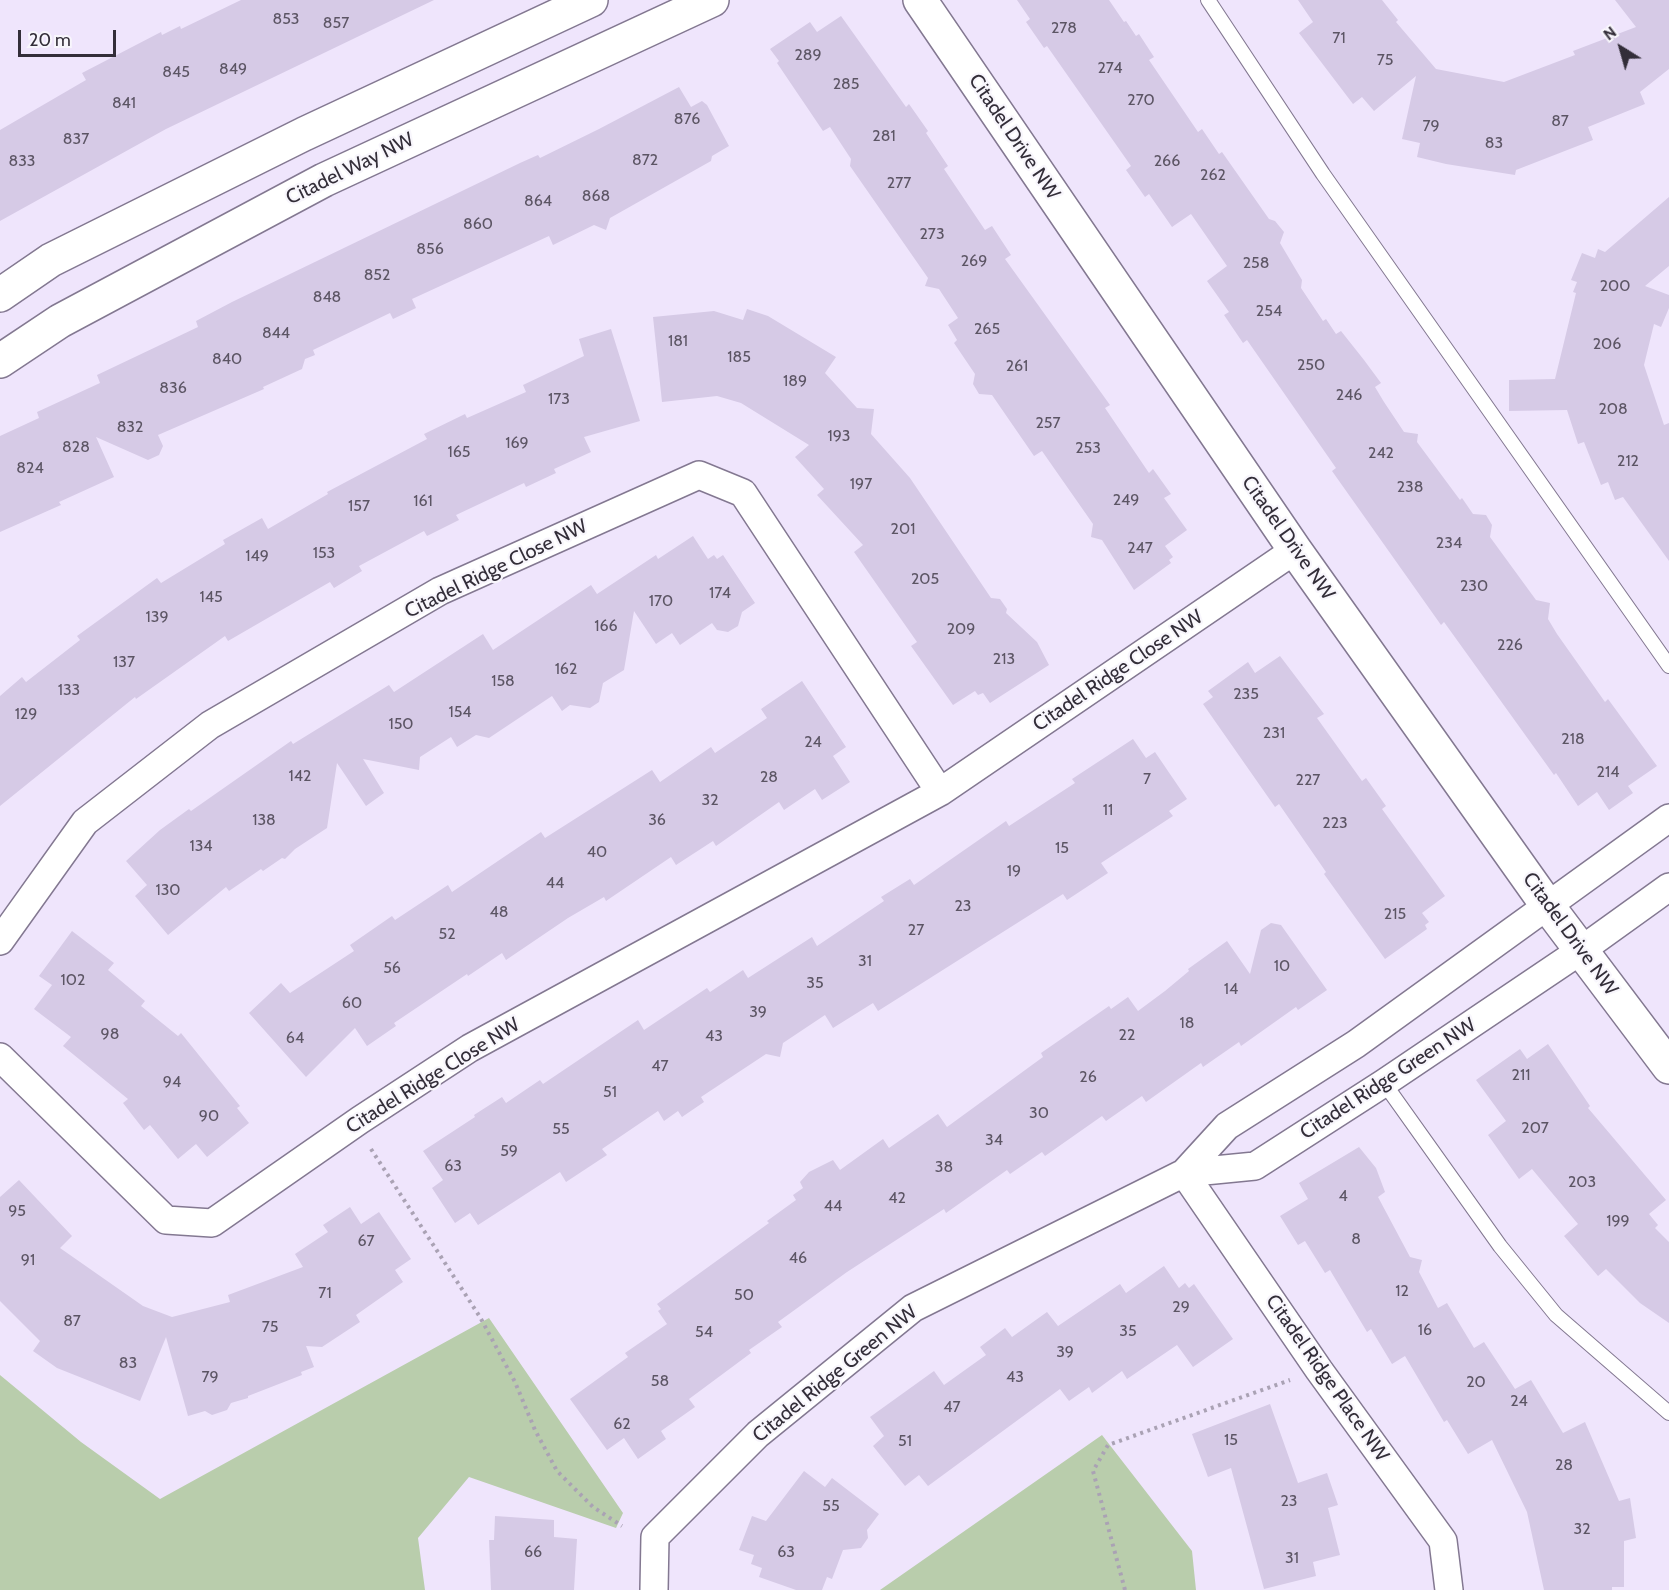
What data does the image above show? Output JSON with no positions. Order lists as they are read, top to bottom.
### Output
{
  "streets": {
    "street": [
      "Citadel Drive NW",
      "Citadel Way NW",
      "Citadel Ridge Close NW",
      "Citadel Ridge Green NW",
      "Citadel Ridge Place NW"
    ]
  },
  "crossings": [
    ["Citadel Drive NW", "Citadel Ridge Close NW"],
    ["Citadel Drive NW", "Citadel Ridge Green NW"],
    ["Citadel Ridge Green NW", "Citadel Ridge Place NW"]
  ],
  "house_numbers": [
    "853",
    "857",
    "278",
    "71",
    "289",
    "75",
    "274",
    "849",
    "845",
    "285",
    "270",
    "841",
    "876",
    "87",
    "79",
    "281",
    "837",
    "83",
    "872",
    "833",
    "266",
    "262",
    "277",
    "868",
    "864",
    "860",
    "273",
    "856",
    "269",
    "258",
    "852",
    "200",
    "848",
    "254",
    "265",
    "844",
    "181",
    "206",
    "185",
    "840",
    "250",
    "261",
    "189",
    "836",
    "246",
    "173",
    "208",
    "257",
    "832",
    "193",
    "169",
    "828",
    "253",
    "165",
    "242",
    "212",
    "824",
    "197",
    "238",
    "249",
    "161",
    "157",
    "201",
    "234",
    "247",
    "153",
    "149",
    "205",
    "230",
    "174",
    "145",
    "170",
    "139",
    "166",
    "209",
    "226",
    "213",
    "137",
    "162",
    "158",
    "133",
    "235",
    "154",
    "129",
    "150",
    "231",
    "218",
    "24",
    "214",
    "142",
    "28",
    "7",
    "227",
    "32",
    "11",
    "138",
    "36",
    "223",
    "134",
    "15",
    "40",
    "19",
    "44",
    "130",
    "23",
    "48",
    "215",
    "27",
    "52",
    "31",
    "10",
    "56",
    "102",
    "35",
    "14",
    "60",
    "39",
    "18",
    "98",
    "22",
    "43",
    "64",
    "47",
    "211",
    "26",
    "94",
    "51",
    "30",
    "90",
    "207",
    "55",
    "34",
    "59",
    "63",
    "38",
    "203",
    "4",
    "42",
    "44",
    "95",
    "199",
    "8",
    "67",
    "46",
    "91",
    "12",
    "71",
    "50",
    "29",
    "87",
    "75",
    "16",
    "35",
    "54",
    "39",
    "83",
    "79",
    "43",
    "58",
    "20",
    "24",
    "47",
    "62",
    "15",
    "51",
    "28",
    "23",
    "55",
    "32",
    "66",
    "63",
    "31"
  ],
  "scale_bar": "20 m",
  "north": "top left"
}
